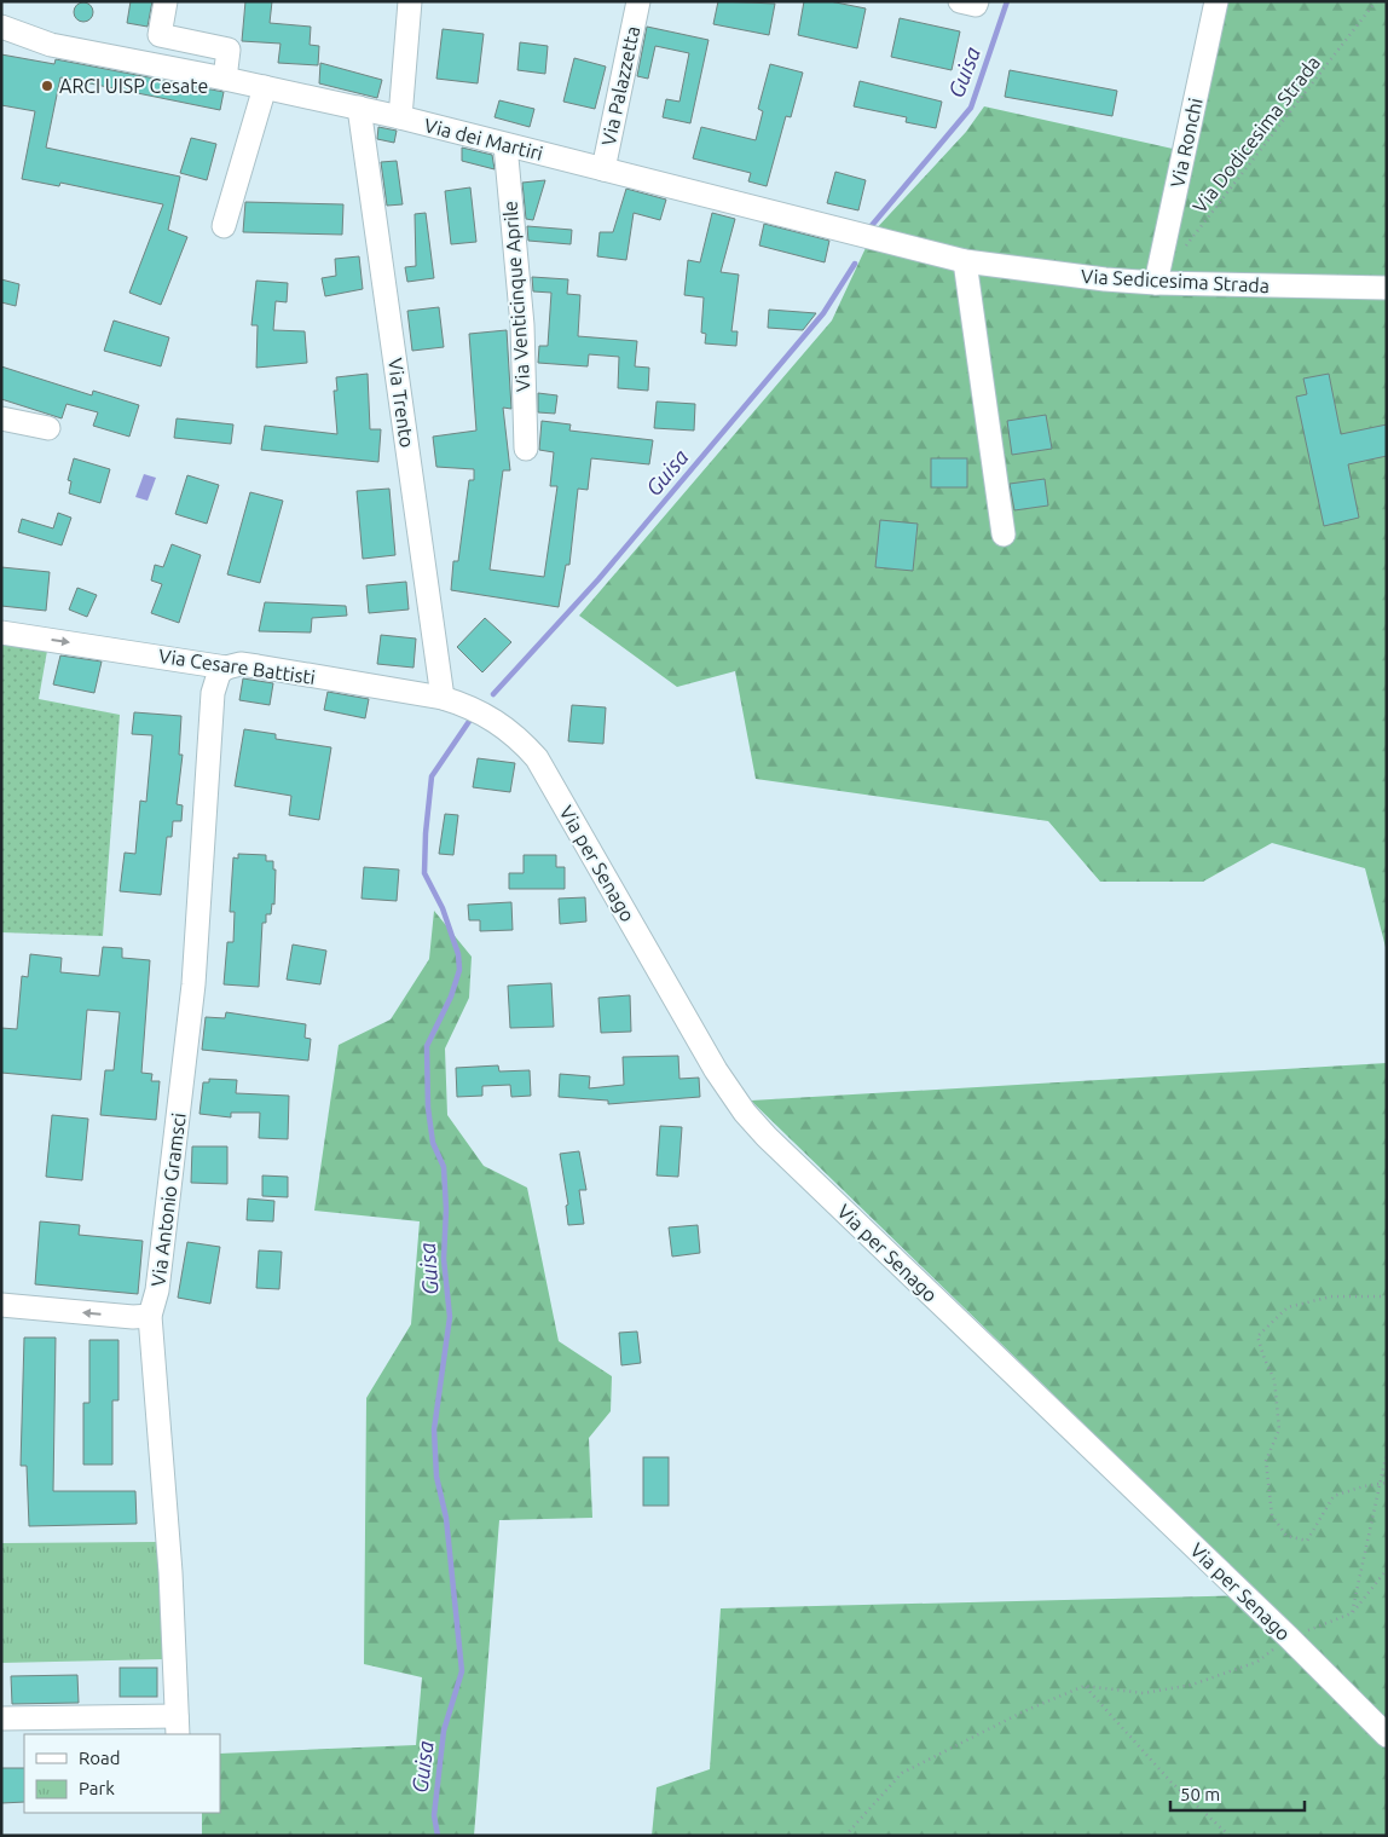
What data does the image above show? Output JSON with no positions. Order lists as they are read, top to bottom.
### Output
{
  "streets": {
    "street": [
      "Via Palazzetta",
      "Via dei Martiri",
      "Via Ronchi",
      "Via Sedicesima Strada",
      "Via Venticinque Aprile",
      "Via Trento",
      "Via Cesare Battisti",
      "Via per Senago",
      "Via Antonio Gramsci"
    ],
    "path": ["Via Dodicesima Strada"]
  },
  "crossings": [
    ["Via Palazzetta", "Via dei Martiri"],
    ["Via dei Martiri", "Via Sedicesima Strada"],
    ["Via dei Martiri", "Via Venticinque Aprile"],
    ["Via dei Martiri", "Via Trento"],
    ["Via Ronchi", "Via Sedicesima Strada"],
    ["Via Trento", "Via Cesare Battisti"],
    ["Via Cesare Battisti", "Via per Senago"],
    ["Via Cesare Battisti", "Via Antonio Gramsci"]
  ],
  "one_way": ["Via Cesare Battisti"],
  "water": ["Guisa"],
  "places": ["ARCI UISP Cesate"],
  "legend": ["Road", "Park"],
  "scale_bar": "50 m"
}
